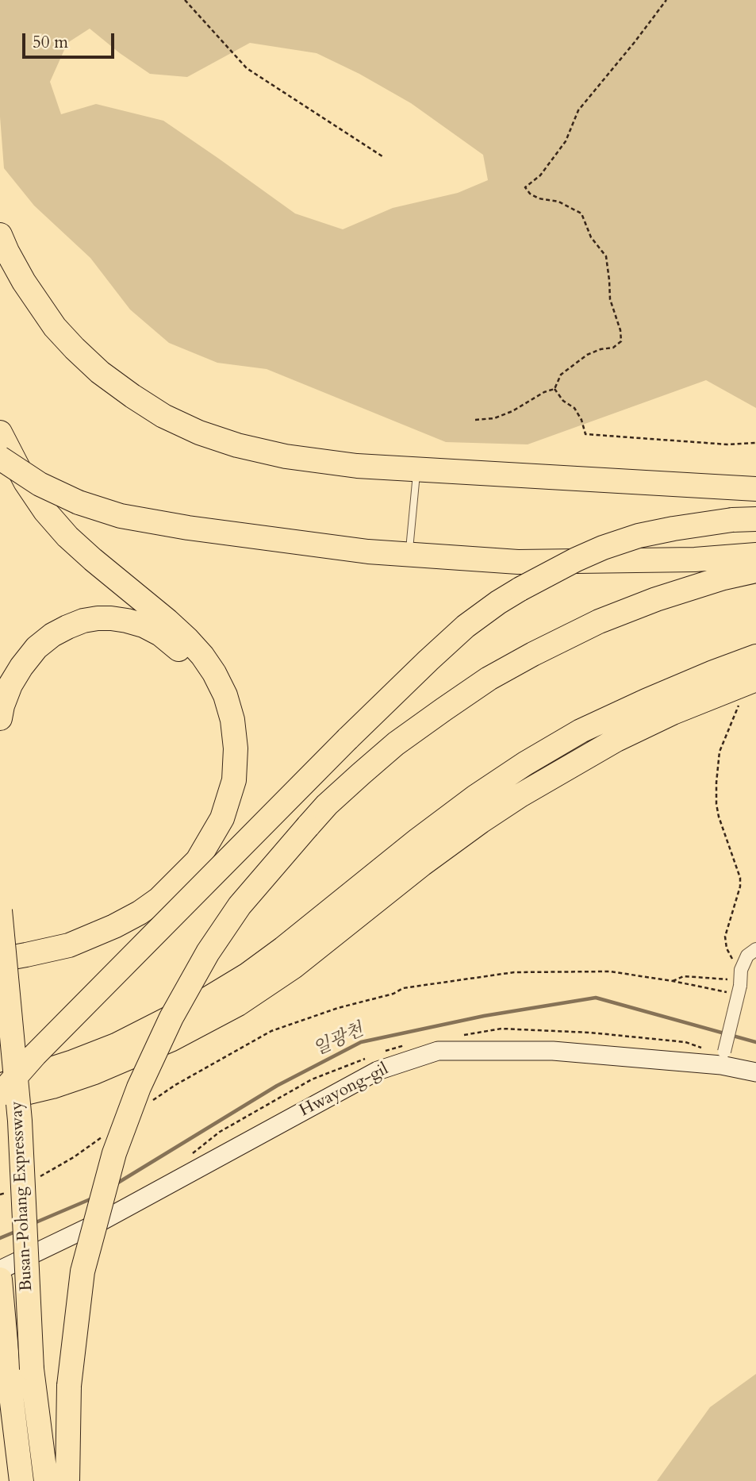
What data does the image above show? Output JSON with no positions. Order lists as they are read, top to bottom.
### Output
{
  "streets": {
    "highway": ["Busan-Pohang Expressway"],
    "main road": ["Hwayong-gil"]
  },
  "water": ["일광천"],
  "scale_bar": "50 m"
}
